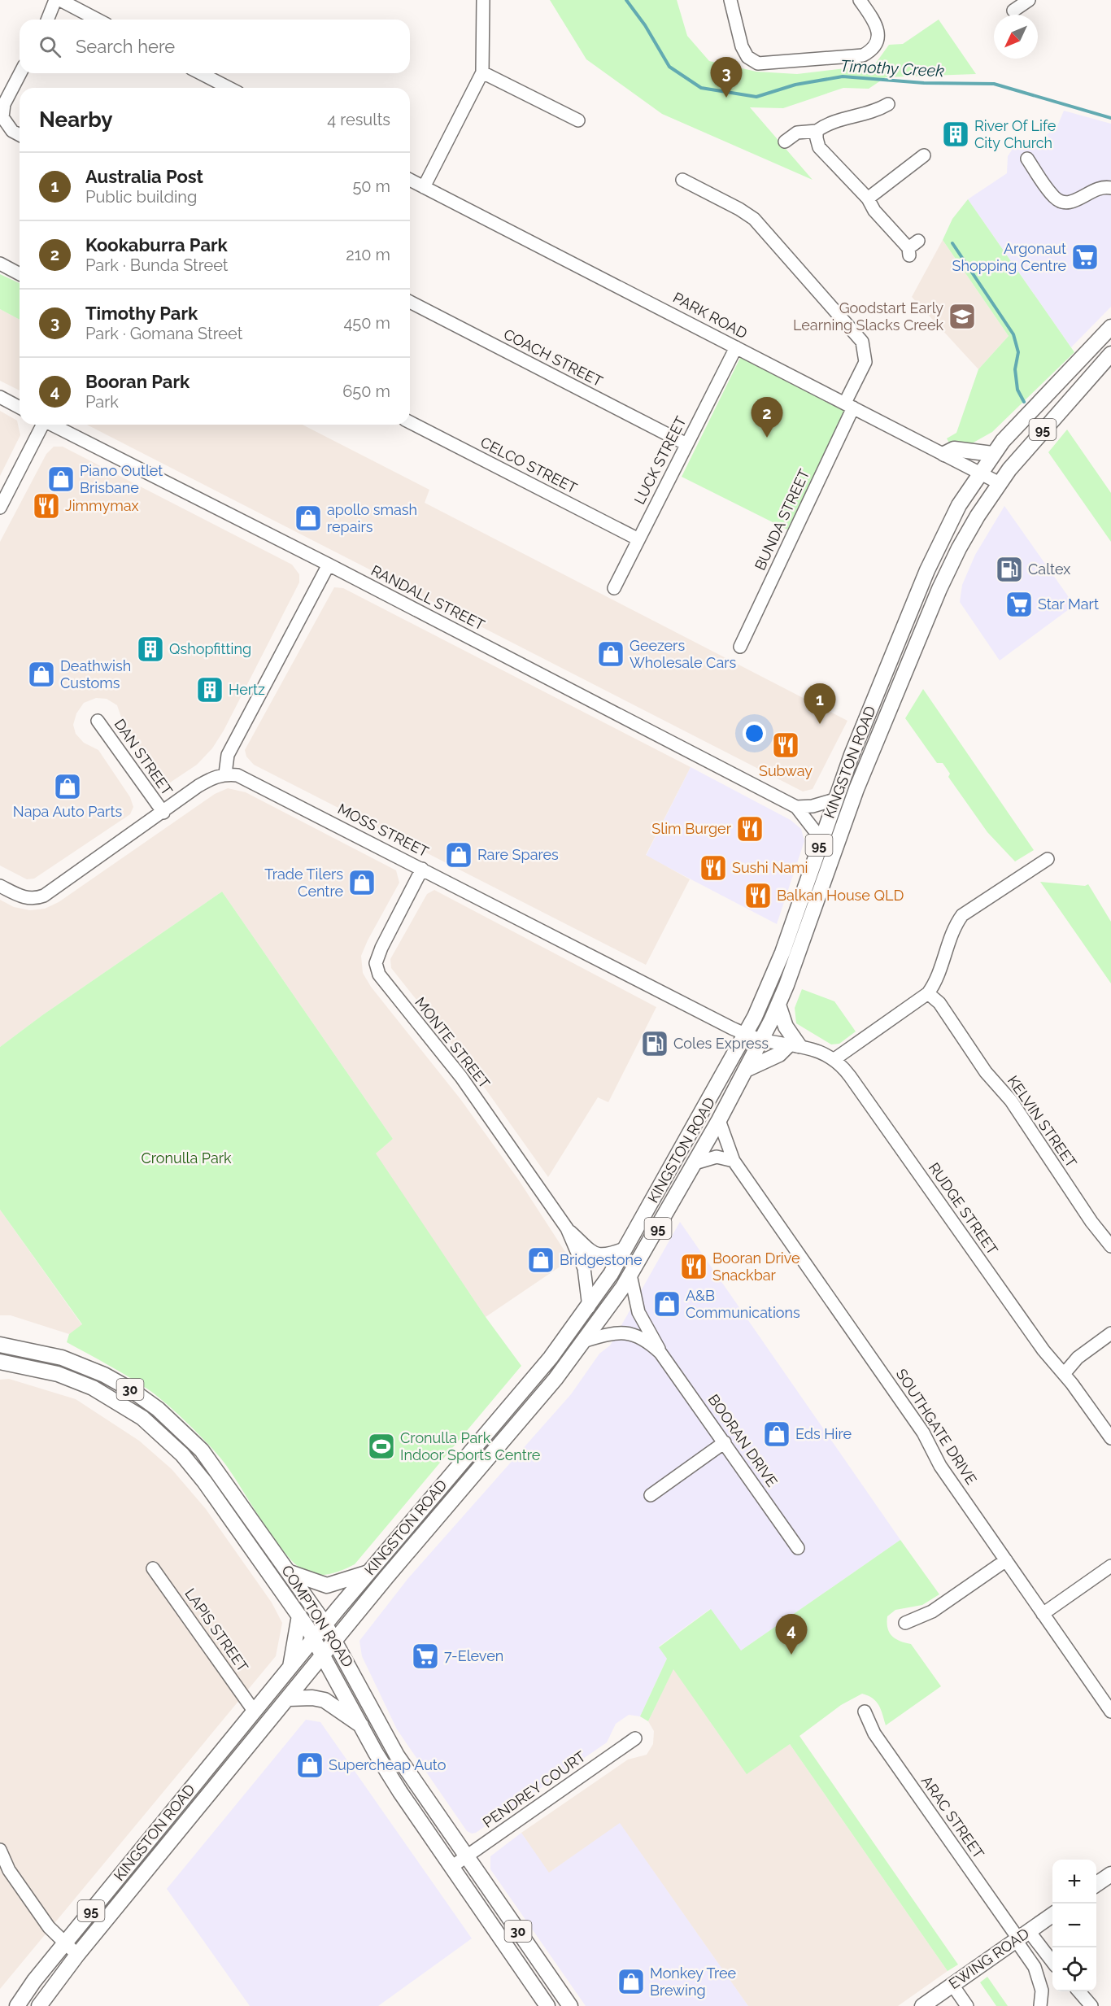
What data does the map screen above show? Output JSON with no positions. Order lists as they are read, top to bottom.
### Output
{
  "streets": {
    "main road": [
      "95",
      "KINGSTON ROAD",
      "30",
      "COMPTON ROAD",
      "EWING ROAD"
    ],
    "street": [
      "PARK ROAD",
      "COACH STREET",
      "LUCK STREET",
      "CELCO STREET",
      "BUNDA STREET",
      "RANDALL STREET",
      "DAN STREET",
      "MOSS STREET",
      "MONTE STREET",
      "KELVIN STREET",
      "RUDGE STREET",
      "SOUTHGATE DRIVE",
      "BOORAN DRIVE",
      "LAPIS STREET",
      "PENDREY COURT",
      "ARAC STREET"
    ]
  },
  "crossings": [
    ["PARK ROAD", "LUCK STREET"],
    ["PARK ROAD", "BUNDA STREET"],
    ["PARK ROAD", "KINGSTON ROAD"],
    ["COACH STREET", "LUCK STREET"],
    ["LUCK STREET", "CELCO STREET"],
    ["RANDALL STREET", "KINGSTON ROAD"],
    ["KINGSTON ROAD", "MOSS STREET"],
    ["KINGSTON ROAD", "MONTE STREET"],
    ["KINGSTON ROAD", "RUDGE STREET"],
    ["KINGSTON ROAD", "SOUTHGATE DRIVE"],
    ["KINGSTON ROAD", "BOORAN DRIVE"],
    ["KINGSTON ROAD", "COMPTON ROAD"],
    ["KINGSTON ROAD", "LAPIS STREET"],
    ["MOSS STREET", "MONTE STREET"],
    ["MOSS STREET", "RUDGE STREET"],
    ["COMPTON ROAD", "PENDREY COURT"],
    ["ARAC STREET", "EWING ROAD"]
  ],
  "water": ["Timothy Creek"],
  "parks": ["Cronulla Park"],
  "places": {
    "building": ["River Of Life City Church", "Qshopfitting", "Hertz"],
    "supermarket": ["Argonaut Shopping Centre", "Star Mart", "7-Eleven"],
    "school or university": ["Goodstart Early Learning Slacks Creek"],
    "shop": [
      "Piano Outlet Brisbane",
      "apollo smash repairs",
      "Geezers Wholesale Cars",
      "Deathwish Customs",
      "Napa Auto Parts",
      "Rare Spares",
      "Trade Tilers Centre",
      "Bridgestone",
      "A&B Communications",
      "Eds Hire",
      "Supercheap Auto",
      "Monkey Tree Brewing"
    ],
    "restaurant": [
      "Jimmymax",
      "Subway",
      "Slim Burger",
      "Sushi Nami",
      "Balkan House QLD",
      "Booran Drive Snackbar"
    ],
    "fuel station": ["Caltex", "Coles Express"],
    "sports": ["Cronulla Park Indoor Sports Centre"]
  },
  "north": "bottom left",
  "page": {
    "search": "Search here",
    "pins": [
      "3",
      "2",
      "1",
      "4"
    ],
    "heading": ["Nearby", "4 results"],
    "list": [
      {
        "mark": "1",
        "name": "Australia Post",
        "note": "Public building",
        "value": "50 m"
      },
      {
        "mark": "2",
        "name": "Kookaburra Park",
        "note": "Park · Bunda Street",
        "value": "210 m"
      },
      {
        "mark": "3",
        "name": "Timothy Park",
        "note": "Park · Gomana Street",
        "value": "450 m"
      },
      {
        "mark": "4",
        "name": "Booran Park",
        "note": "Park",
        "value": "650 m"
      }
    ],
    "map_buttons": ["+", "−"]
  }
}
